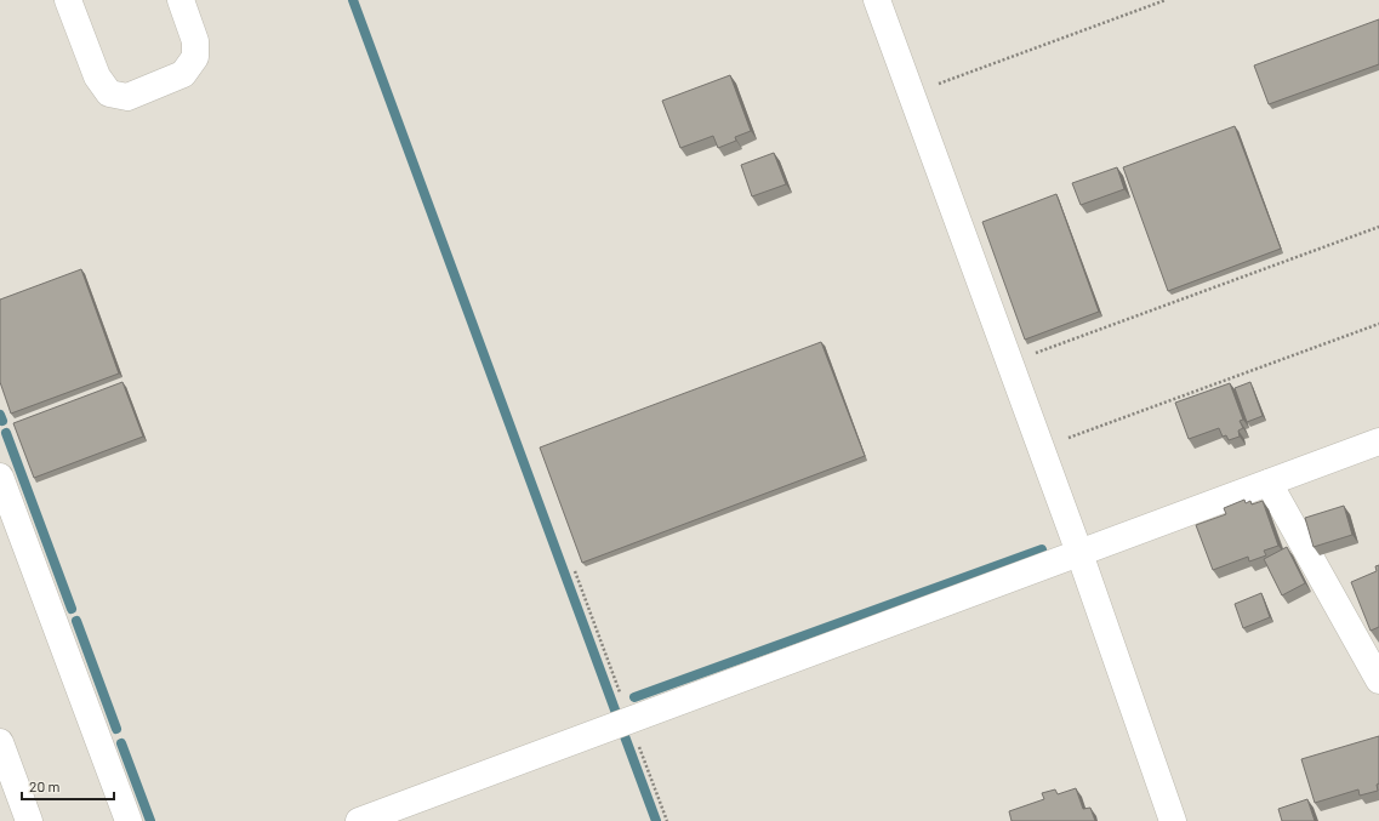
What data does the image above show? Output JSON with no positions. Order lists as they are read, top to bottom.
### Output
{
  "scale_bar": "20 m"
}
